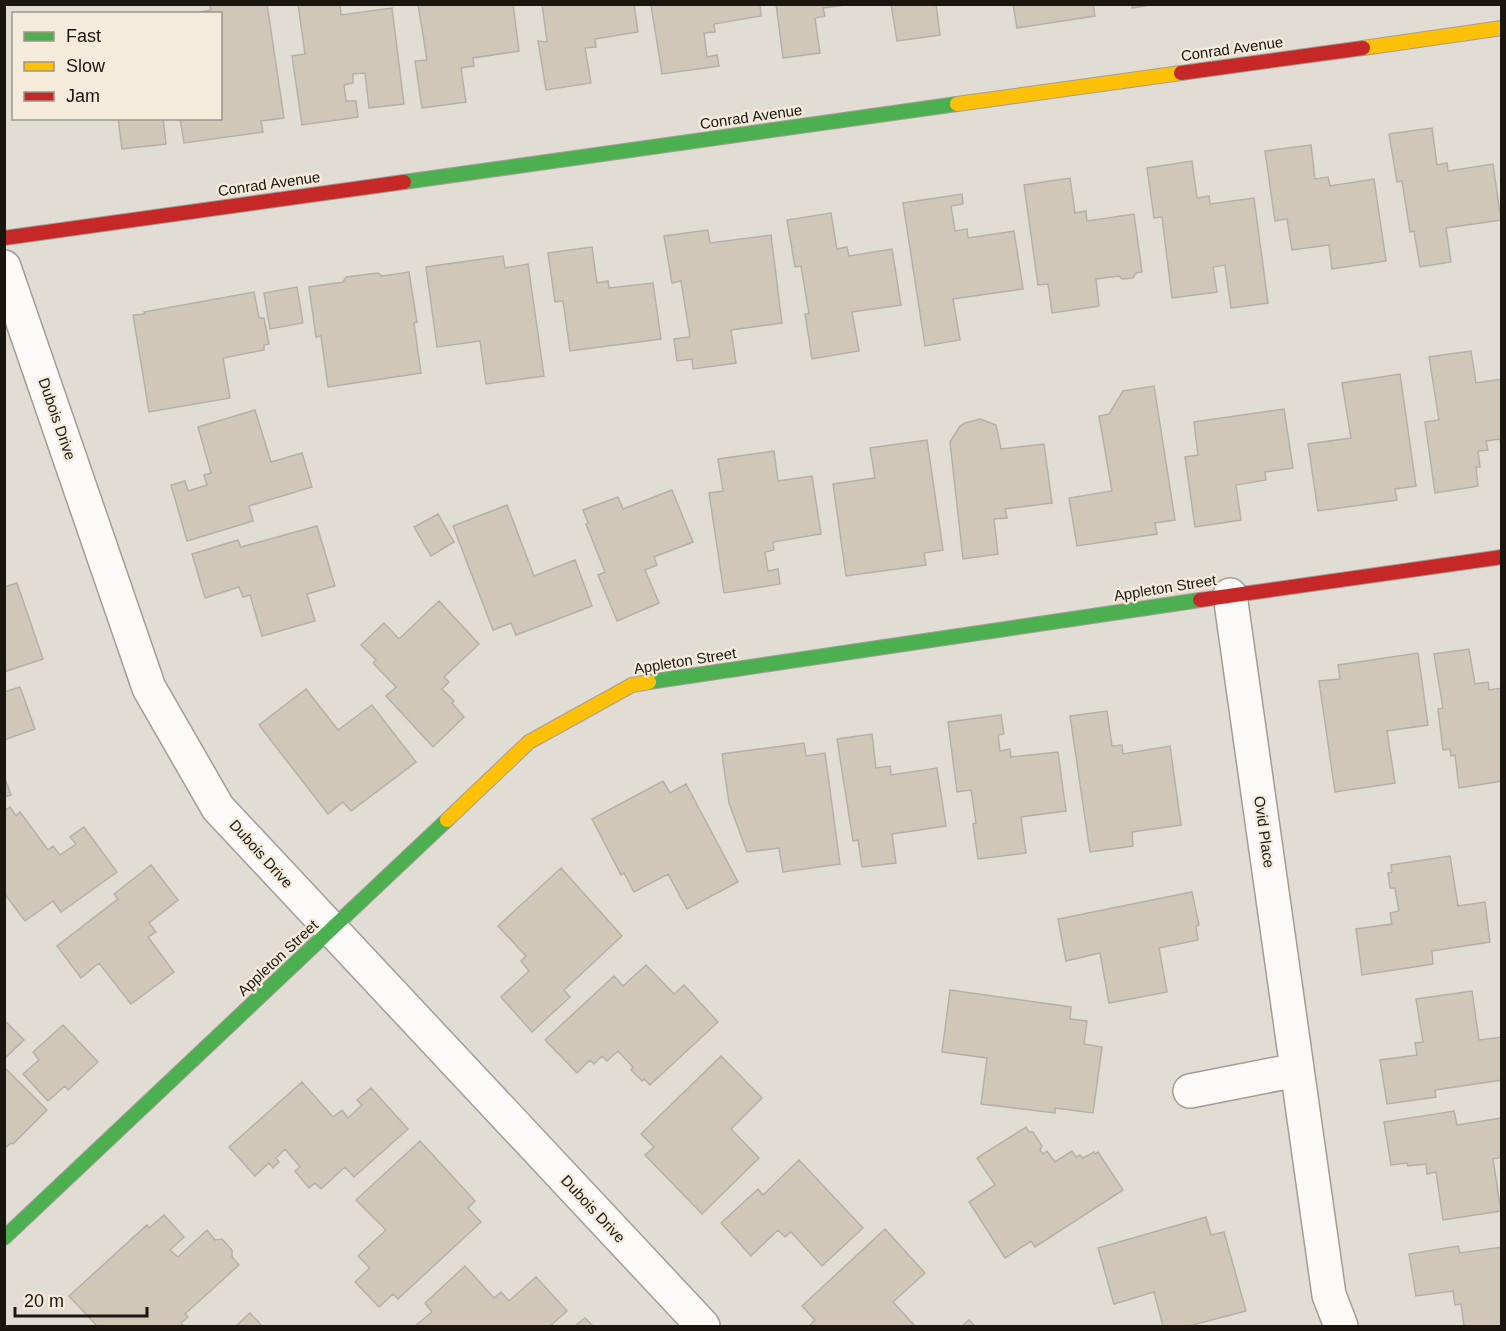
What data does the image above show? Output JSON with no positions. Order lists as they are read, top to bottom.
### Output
{
  "streets": {
    "street": [
      "Conrad Avenue",
      "Dubois Drive",
      "Appleton Street",
      "Ovid Place"
    ]
  },
  "crossings": [
    ["Dubois Drive", "Appleton Street"],
    ["Appleton Street", "Ovid Place"]
  ],
  "legend": ["Fast", "Slow", "Jam"],
  "scale_bar": "20 m"
}
